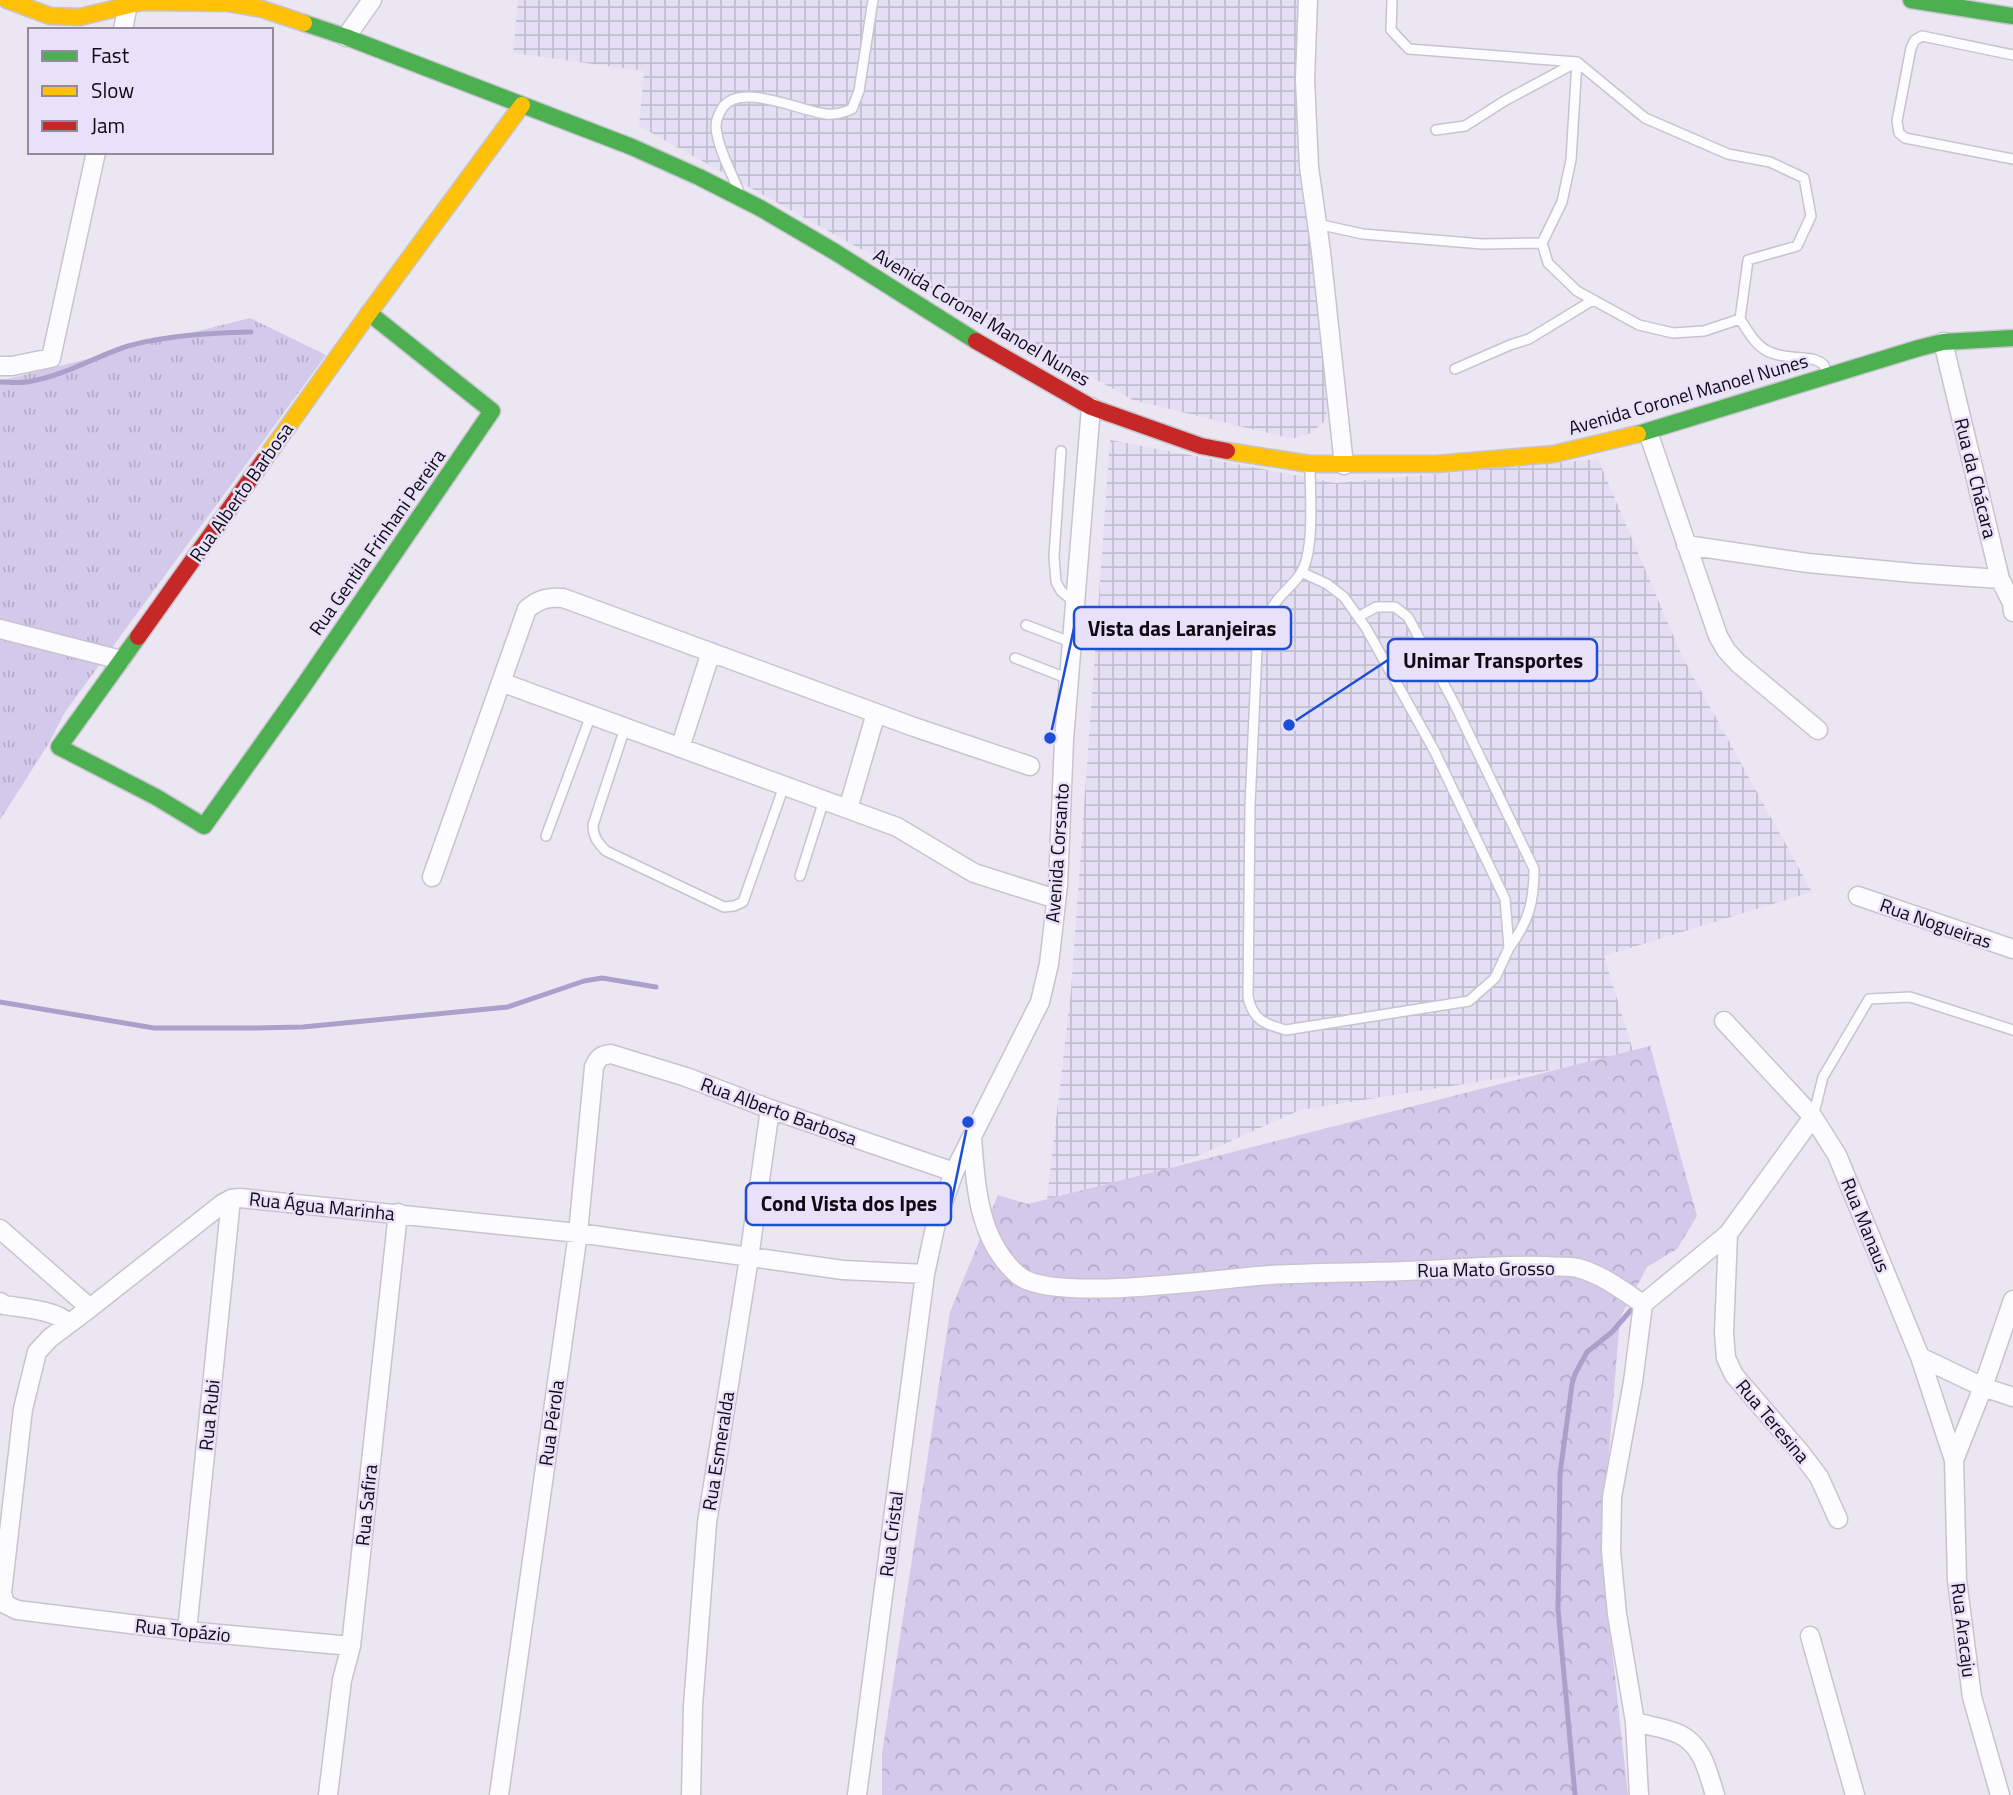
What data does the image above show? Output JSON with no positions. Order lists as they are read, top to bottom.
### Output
{
  "streets": {
    "street": [
      "Avenida Coronel Manoel Nunes",
      "Rua da Chácara",
      "Rua Alberto Barbosa",
      "Rua Gentila Frinhani Pereira",
      "Avenida Corsanto",
      "Rua Nogueiras",
      "Rua Água Marinha",
      "Rua Manaus",
      "Rua Mato Grosso",
      "Rua Rubi",
      "Rua Teresina",
      "Rua Pérola",
      "Rua Esmeralda",
      "Rua Safira",
      "Rua Cristal",
      "Rua Topázio",
      "Rua Aracaju"
    ]
  },
  "crossings": [
    ["Avenida Coronel Manoel Nunes", "Rua da Chácara"],
    ["Avenida Coronel Manoel Nunes", "Rua Alberto Barbosa"],
    ["Avenida Coronel Manoel Nunes", "Avenida Corsanto"],
    ["Rua Alberto Barbosa", "Rua Gentila Frinhani Pereira"],
    ["Rua Alberto Barbosa", "Avenida Corsanto"],
    ["Rua Alberto Barbosa", "Rua Pérola"],
    ["Rua Alberto Barbosa", "Rua Esmeralda"],
    ["Avenida Corsanto", "Rua Água Marinha"],
    ["Avenida Corsanto", "Rua Mato Grosso"],
    ["Avenida Corsanto", "Rua Cristal"],
    ["Rua Água Marinha", "Rua Rubi"],
    ["Rua Água Marinha", "Rua Pérola"],
    ["Rua Água Marinha", "Rua Esmeralda"],
    ["Rua Água Marinha", "Rua Safira"],
    ["Rua Água Marinha", "Rua Cristal"],
    ["Rua Água Marinha", "Rua Topázio"],
    ["Rua Manaus", "Rua Aracaju"],
    ["Rua Rubi", "Rua Topázio"],
    ["Rua Safira", "Rua Topázio"]
  ],
  "places": ["Unimar Transportes", "Vista das Laranjeiras", "Cond Vista dos Ipes"],
  "legend": ["Fast", "Slow", "Jam"]
}
